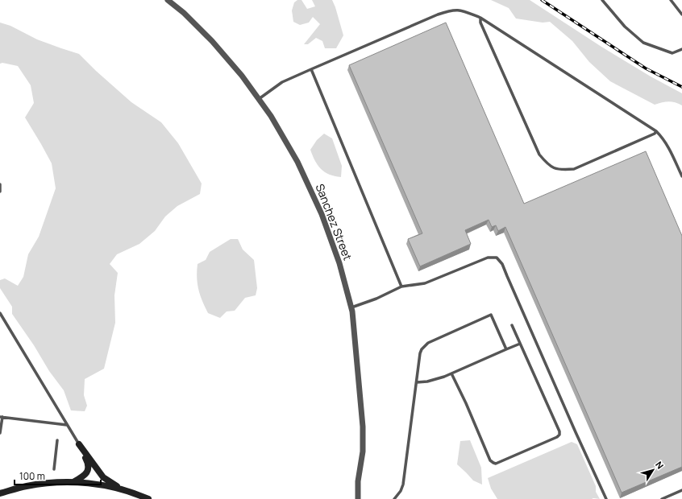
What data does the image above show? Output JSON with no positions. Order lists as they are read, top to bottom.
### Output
{
  "streets": {
    "street": ["Sanchez Street"]
  },
  "scale_bar": "100 m",
  "north": "top right"
}
